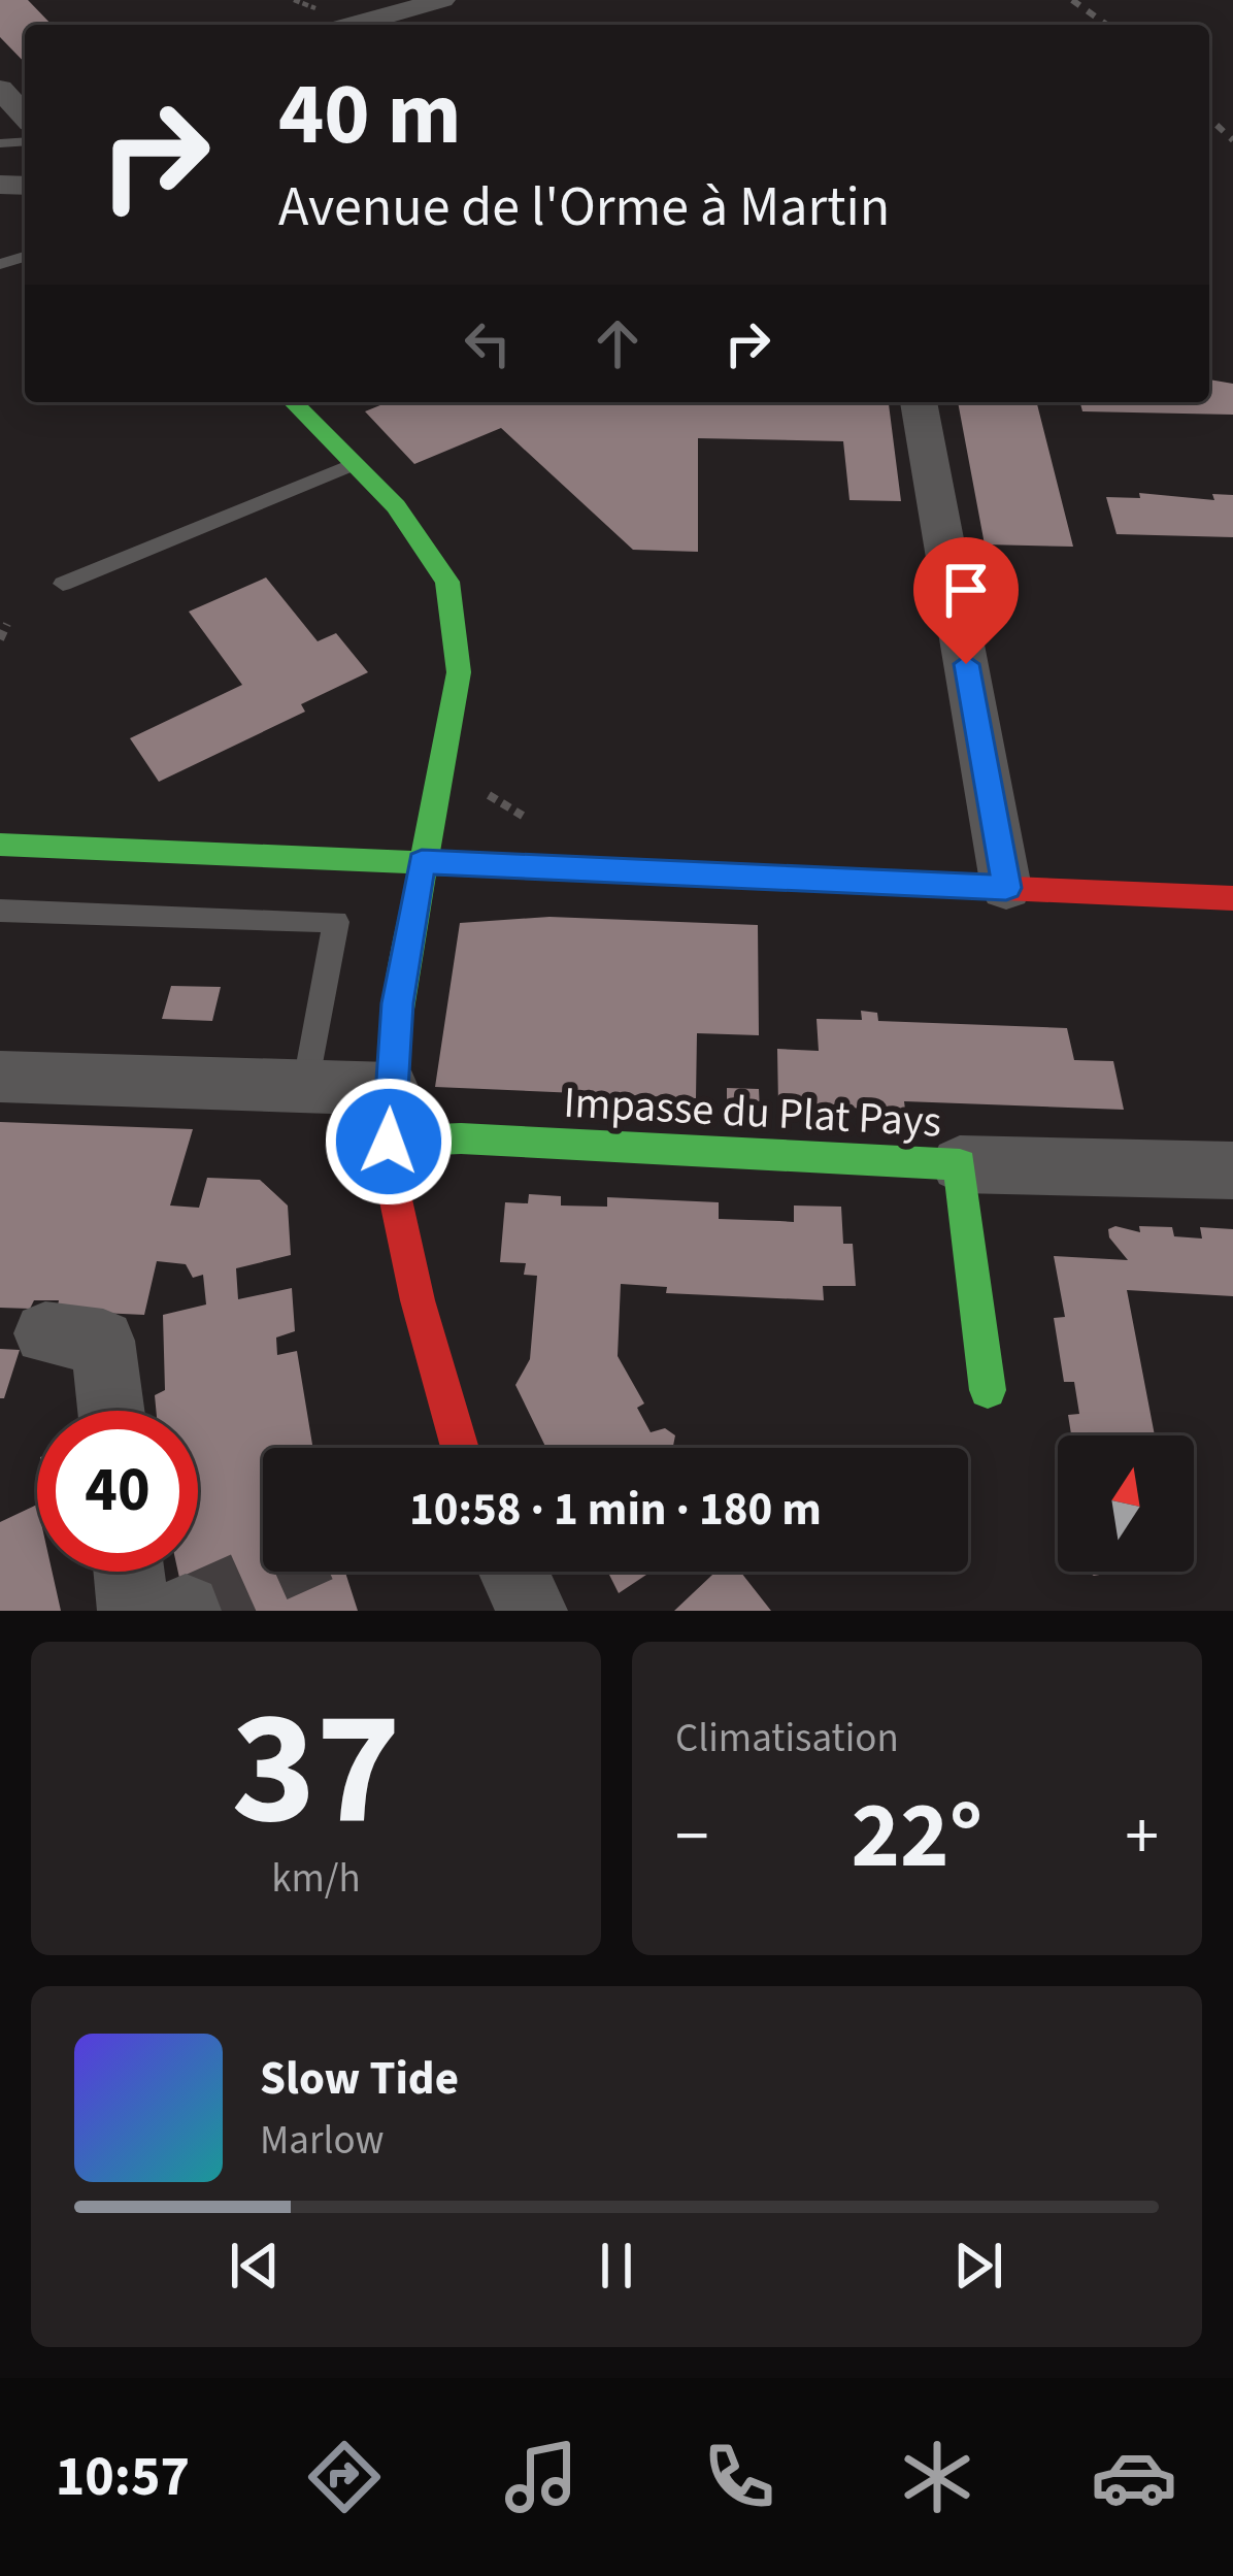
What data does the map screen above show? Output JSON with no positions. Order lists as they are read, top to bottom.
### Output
{
  "streets": {
    "street": ["Impasse du Plat Pays"]
  },
  "north": "top",
  "page": {
    "turn": ["40 m", "Avenue de l'Orme à Martin"],
    "limit": "40",
    "trip": "10:58 · 1 min · 180 m",
    "tile": [
      ["37", "km/h"],
      "Climatisation"
    ],
    "heat": ["−", "22°", "+"],
    "song": ["Slow Tide", "Marlow"],
    "tabs": "10:57"
  }
}
